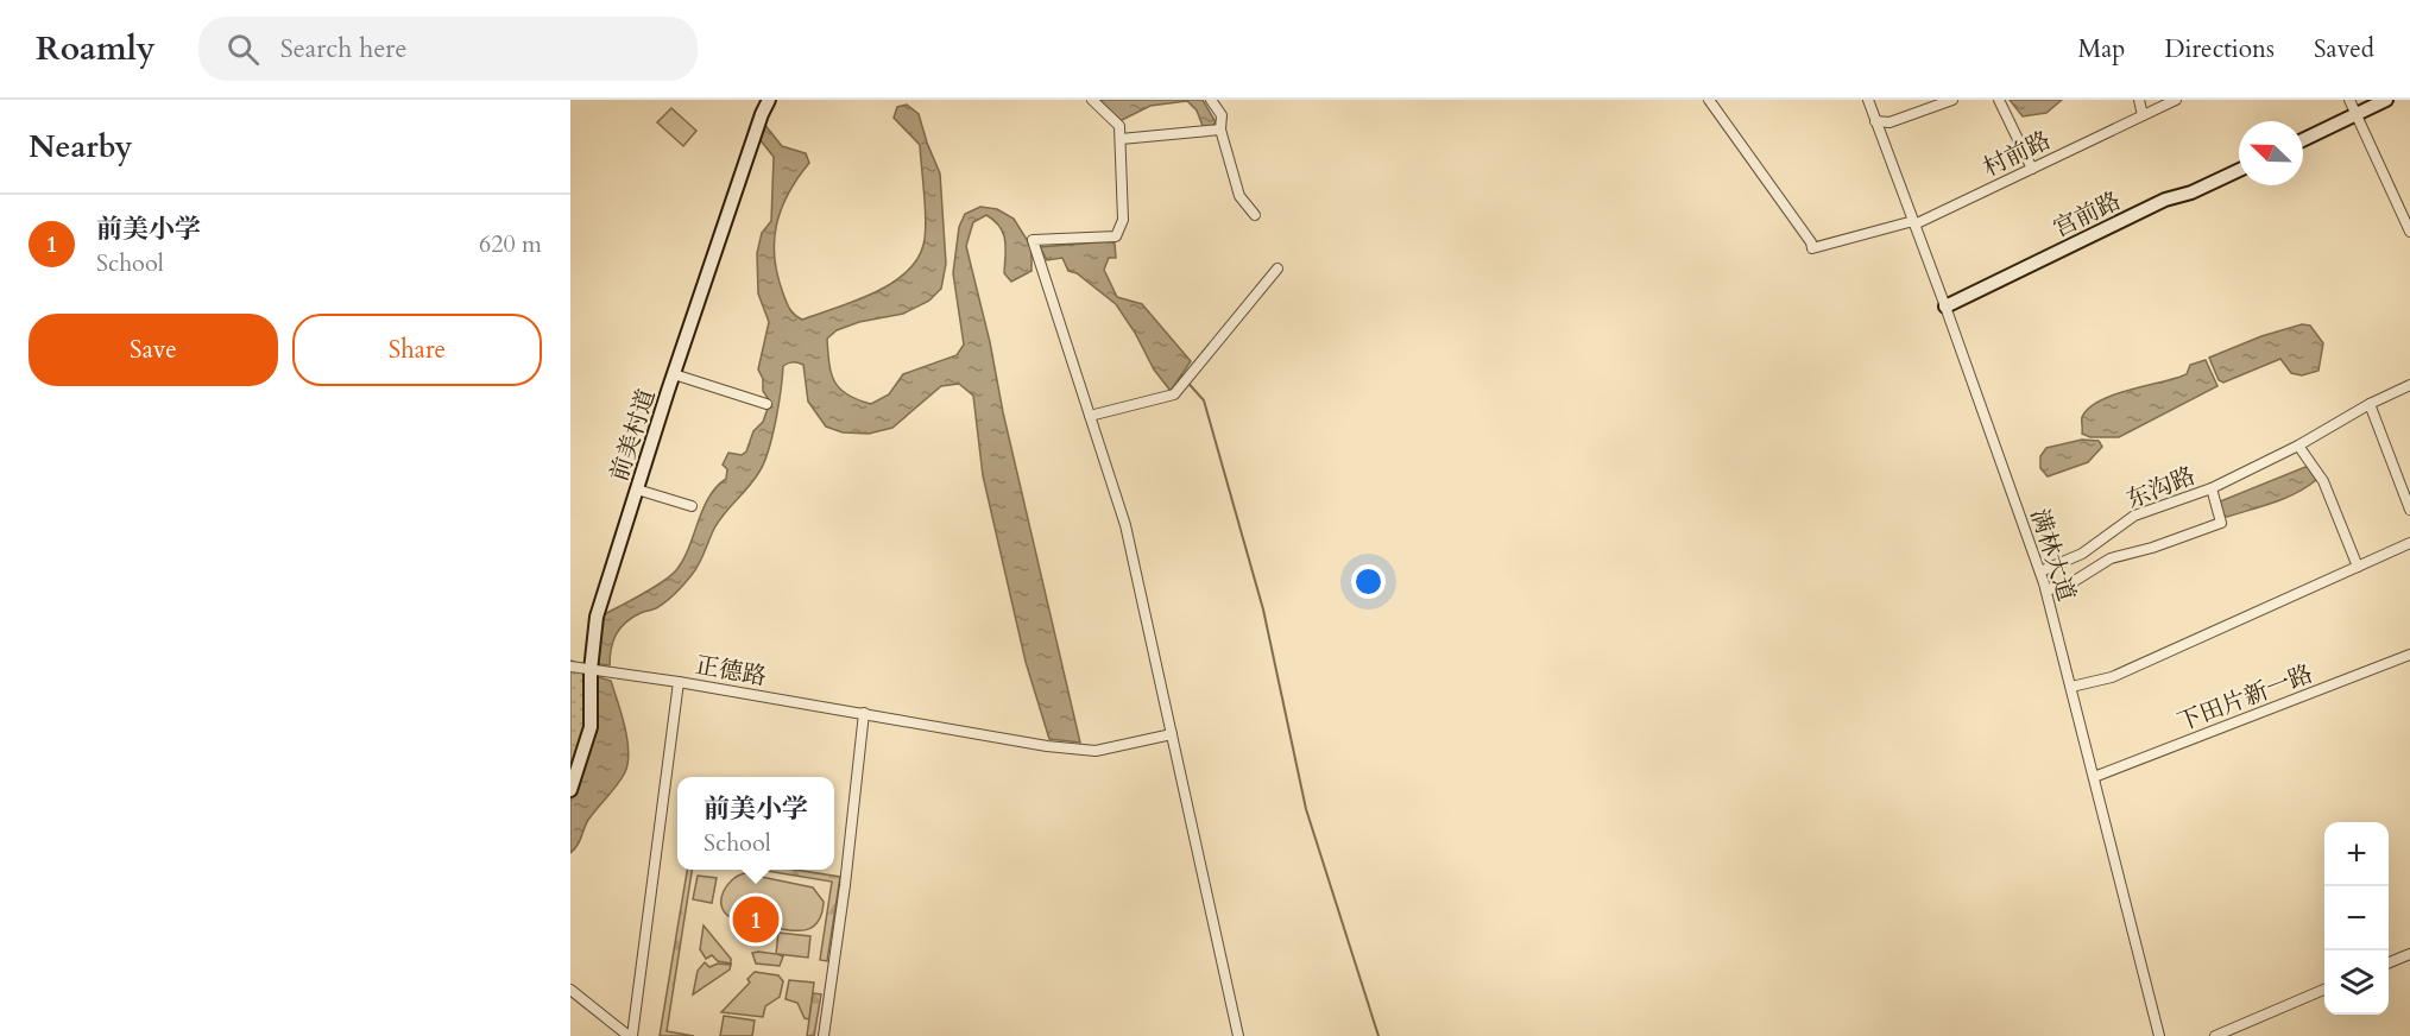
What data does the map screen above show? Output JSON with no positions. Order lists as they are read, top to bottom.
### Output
{
  "streets": {
    "street": [
      "村前路",
      "宫前路",
      "前美村道",
      "东沟路",
      "满林大道",
      "正德路",
      "下田片新一路"
    ]
  },
  "crossings": [
    ["村前路", "满林大道"],
    ["宫前路", "满林大道"],
    ["前美村道", "正德路"],
    ["东沟路", "满林大道"],
    ["满林大道", "下田片新一路"]
  ],
  "north": "top left",
  "page": {
    "header": "Roamly",
    "search": "Search here",
    "nav": ["Map", "Directions", "Saved"],
    "heading": "Nearby",
    "list": [
      {
        "mark": "1",
        "name": "前美小学",
        "note": "School",
        "value": "620 m"
      }
    ],
    "buttons": ["Save", "Share"],
    "popup": ["前美小学", "School"],
    "map_buttons": ["+", "−"],
    "pins": "1"
  }
}
